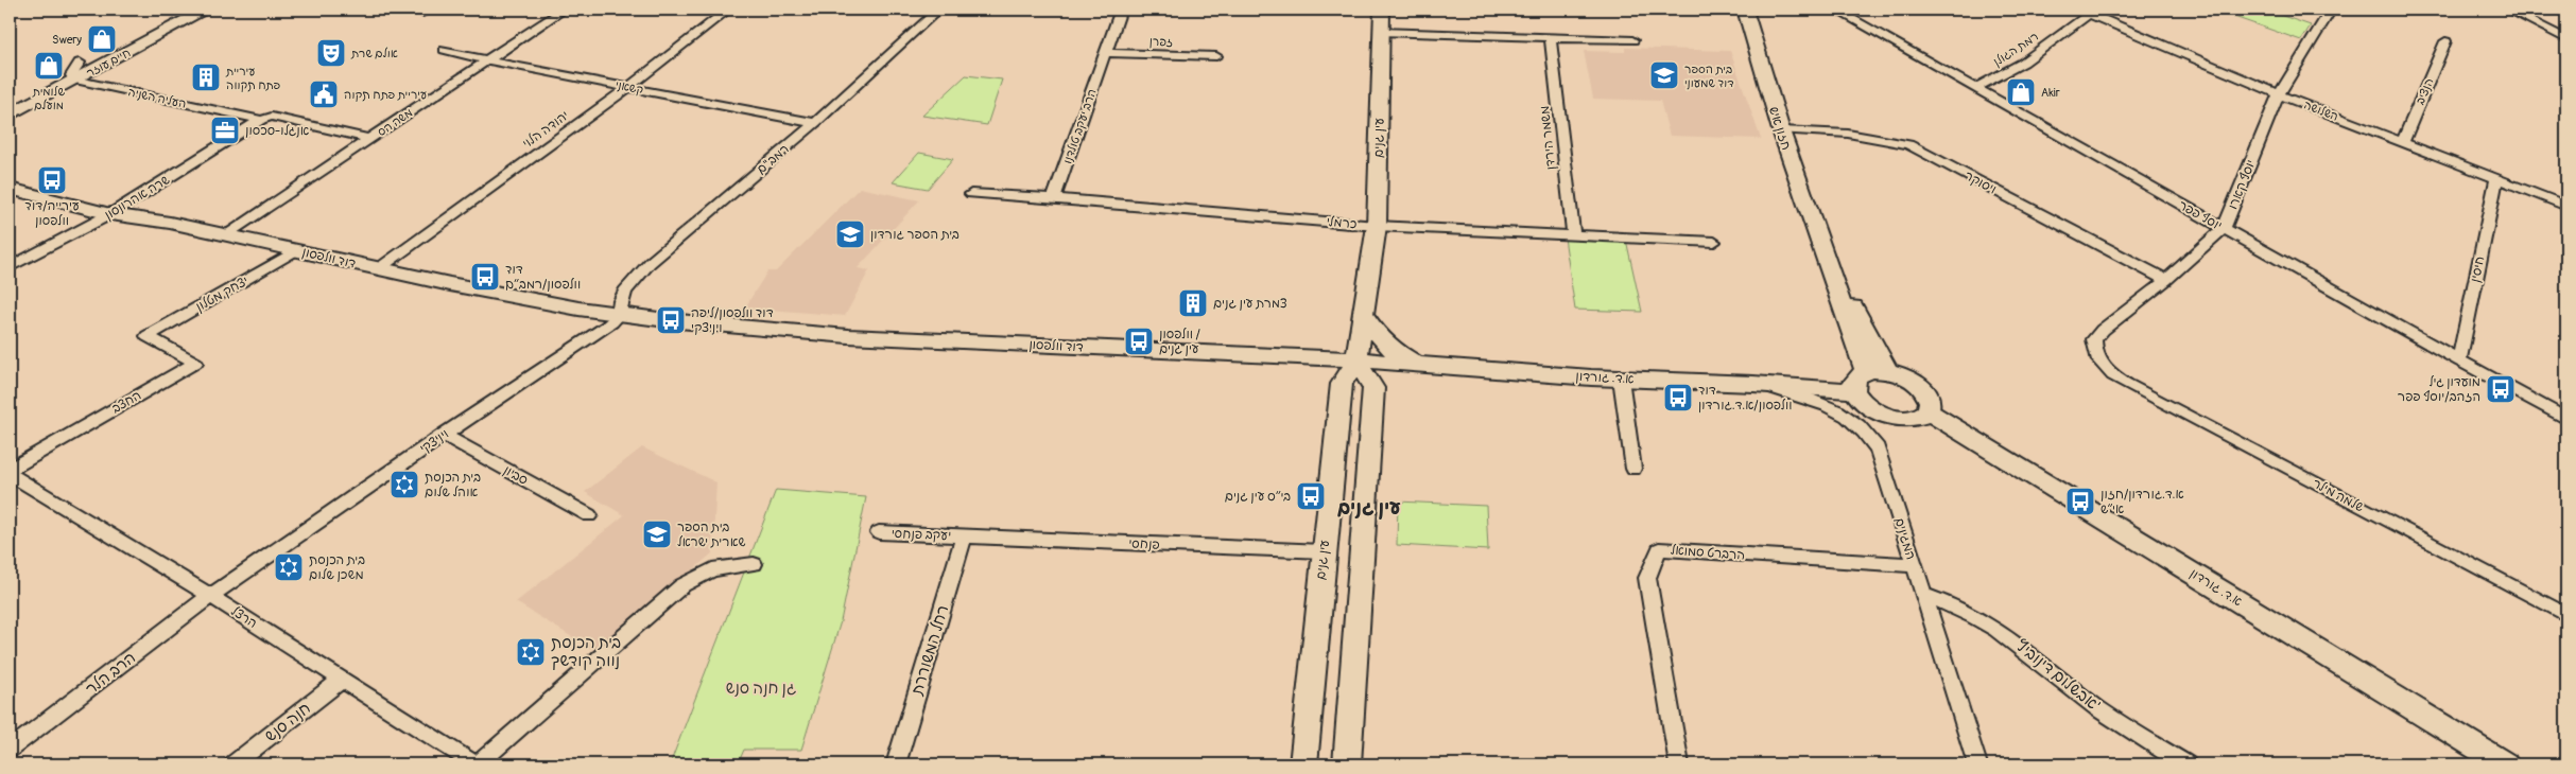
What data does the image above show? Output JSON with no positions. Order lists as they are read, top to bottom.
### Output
{
  "streets": {
    "street": [
      "זפרן",
      "רמת הגולן",
      "חיים עוזר",
      "קשאני",
      "הנציב",
      "העליה השניה",
      "השלושה",
      "משה הס",
      "הרב יעקב טולדנו",
      "חזון איש",
      "יהודה הלוי",
      "עין גנים",
      "משמר הירדן",
      "רמב\"ם",
      "ויסוקר",
      "יוסף קארו",
      "שרה אהרונסון",
      "יוסף פפר",
      "כרמלי",
      "דוד וולפסון",
      "חיסין",
      "יצחק מטלון",
      "א.ד. גורדון",
      "החצב",
      "ויניצקי",
      "סביון",
      "שלמה מילר",
      "יעקב פנחסי",
      "המגינים",
      "פנחסי",
      "הרברט סמואל",
      "הרצל",
      "רחל המשוררת",
      "הרב הלר",
      "אבשלום דינוביץ'",
      "חנה סנש"
    ]
  },
  "crossings": [
    ["זפרן", "הרב יעקב טולדנו"],
    ["רמת הגולן", "השלושה"],
    ["רמת הגולן", "יוסף פפר"],
    ["חיים עוזר", "העליה השניה"],
    ["קשאני", "משה הס"],
    ["קשאני", "יהודה הלוי"],
    ["קשאני", "רמב\"ם"],
    ["הנציב", "השלושה"],
    ["העליה השניה", "משה הס"],
    ["העליה השניה", "שרה אהרונסון"],
    ["השלושה", "יוסף קארו"],
    ["השלושה", "חיסין"],
    ["משה הס", "דוד וולפסון"],
    ["הרב יעקב טולדנו", "כרמלי"],
    ["חזון איש", "ויסוקר"],
    ["חזון איש", "א.ד. גורדון"],
    ["יהודה הלוי", "דוד וולפסון"],
    ["עין גנים", "כרמלי"],
    ["עין גנים", "דוד וולפסון"],
    ["עין גנים", "א.ד. גורדון"],
    ["עין גנים", "פנחסי"],
    ["משמר הירדן", "כרמלי"],
    ["רמב\"ם", "דוד וולפסון"],
    ["רמב\"ם", "ויניצקי"],
    ["ויסוקר", "יוסף קארו"],
    ["יוסף קארו", "יוסף פפר"],
    ["יוסף קארו", "שלמה מילר"],
    ["שרה אהרונסון", "דוד וולפסון"],
    ["יוסף פפר", "חיסין"],
    ["דוד וולפסון", "יצחק מטלון"],
    ["דוד וולפסון", "א.ד. גורדון"],
    ["דוד וולפסון", "ויניצקי"],
    ["יצחק מטלון", "החצב"],
    ["א.ד. גורדון", "המגינים"],
    ["החצב", "הרצל"],
    ["ויניצקי", "סביון"],
    ["ויניצקי", "הרצל"],
    ["ויניצקי", "הרב הלר"],
    ["יעקב פנחסי", "פנחסי"],
    ["יעקב פנחסי", "רחל המשוררת"],
    ["המגינים", "הרברט סמואל"],
    ["המגינים", "אבשלום דינוביץ'"],
    ["פנחסי", "רחל המשוררת"],
    ["הרצל", "הרב הלר"],
    ["הרצל", "חנה סנש"]
  ],
  "districts": ["עין גנים"],
  "parks": ["גן חנה סנש"],
  "places": {
    "shop": ["Swery", "שלומית מועלם", "Akir"],
    "theatre": ["אולם שרת"],
    "school or university": ["בית הספר דוד שמעוני", "בית הספר גורדון", "בית הספר שארית ישראל"],
    "building": ["עיריית פתח תקווה", "צמרת עין גנים"],
    "public building": ["עיריית פתח תקוה"],
    "office": ["אנגלו-סכסון"],
    "bus stop": [
      "עירייה/דוד וולפסון",
      "דוד וולפסון/רמב״ם",
      "דוד וולפסון/ליפה ויניצקי",
      "וולפסון / עין גנים",
      "מועדון גיל הזהב/יוסף פפר",
      "דוד וולפסון/א.ד.גורדון",
      "בי״ס עין גנים",
      "א.ד.גורדון/חזון אי״ש"
    ],
    "synagogue": ["בית הכנסת אוהל שלום", "בית הכנסת משכן שלום", "בית הכנסת נווה קודשך"]
  }
}
